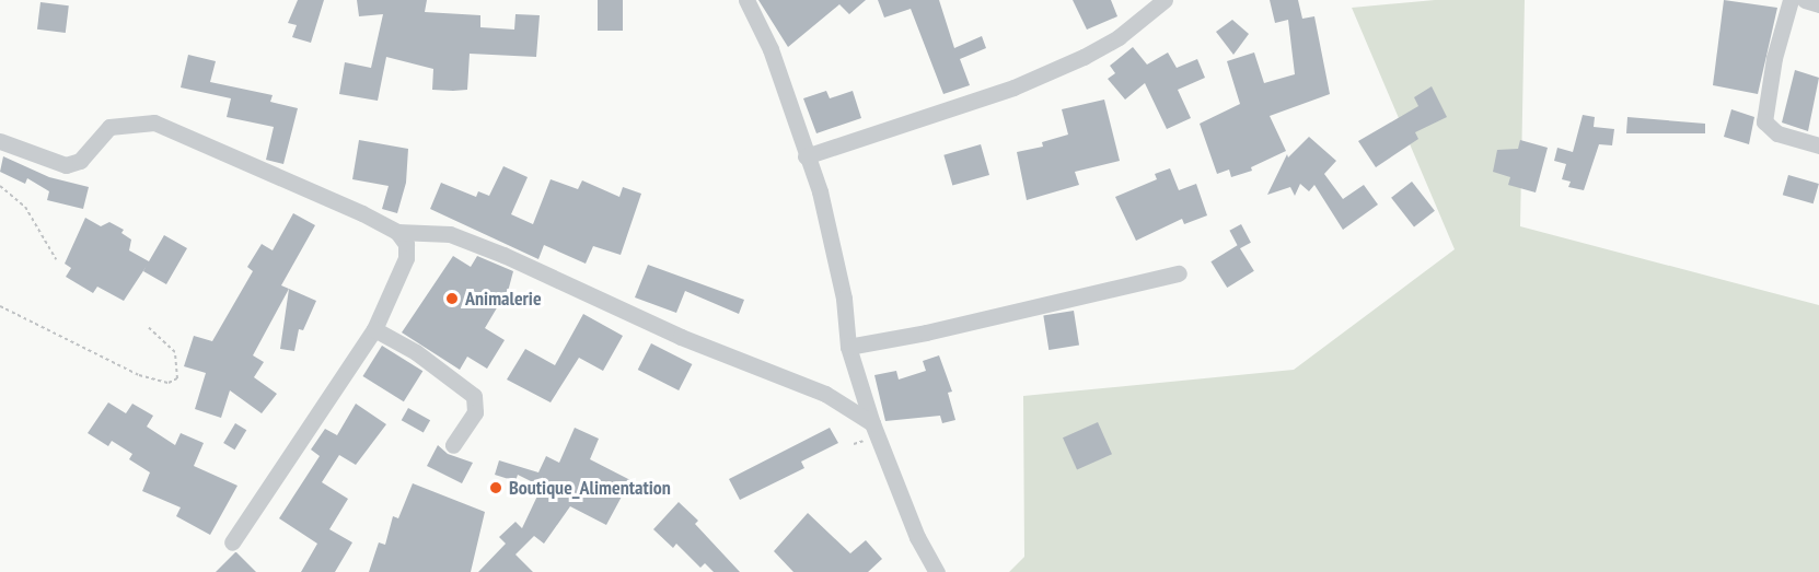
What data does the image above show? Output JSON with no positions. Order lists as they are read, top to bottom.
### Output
{
  "places": ["Animalerie", "Boutique_Alimentation"]
}
